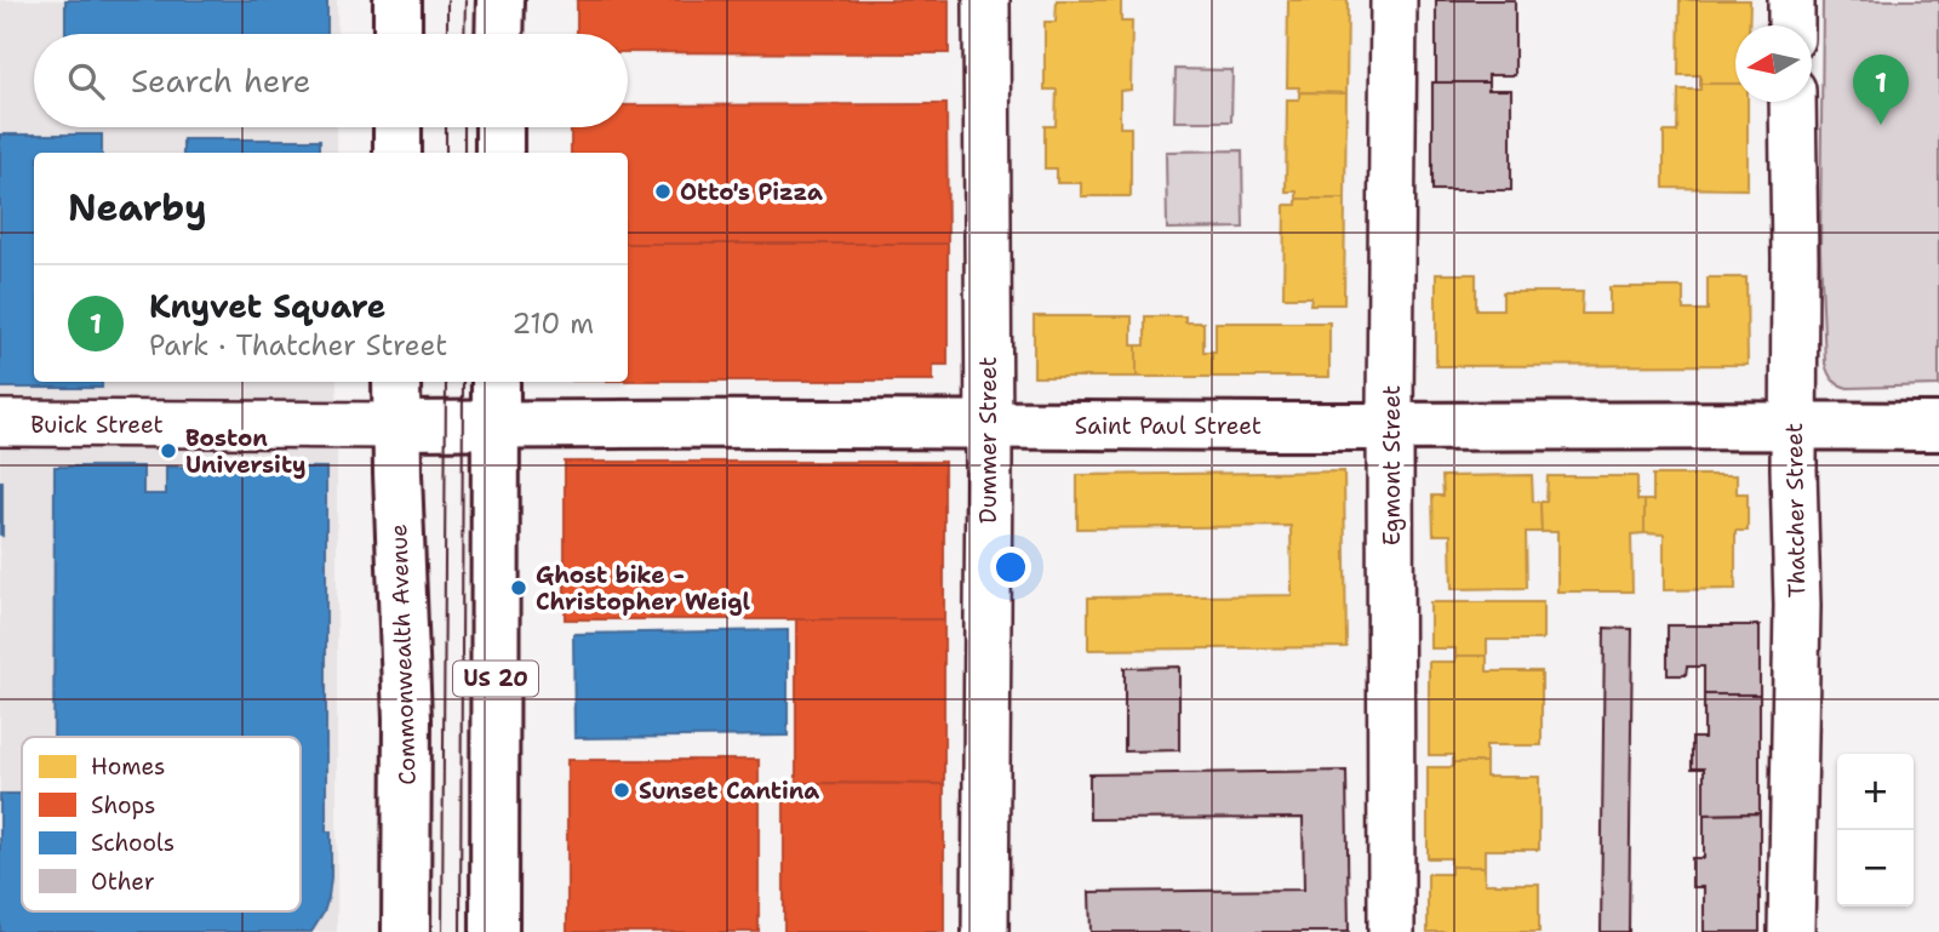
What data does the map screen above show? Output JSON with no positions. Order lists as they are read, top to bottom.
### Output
{
  "streets": {
    "main road": ["Saint Paul Street", "Commonwealth Avenue", "US 20"],
    "street": [
      "Buick Street",
      "Dummer Street",
      "Egmont Street",
      "Thatcher Street"
    ]
  },
  "crossings": [
    ["Buick Street", "Saint Paul Street"],
    ["Buick Street", "Commonwealth Avenue"],
    ["Saint Paul Street", "Dummer Street"],
    ["Saint Paul Street", "Egmont Street"],
    ["Saint Paul Street", "Thatcher Street"],
    ["Saint Paul Street", "Commonwealth Avenue"],
    ["Saint Paul Street", "US 20"]
  ],
  "places": [
    "Otto's Pizza",
    "Boston University",
    "Ghost bike - Christopher Weigl",
    "Sunset Cantina"
  ],
  "legend": [
    "Homes",
    "Shops",
    "Schools",
    "Other"
  ],
  "north": "left",
  "page": {
    "search": "Search here",
    "pins": "1",
    "heading": "Nearby",
    "list": [
      {
        "mark": "1",
        "name": "Knyvet Square",
        "note": "Park · Thatcher Street",
        "value": "210 m"
      }
    ],
    "map_buttons": ["+", "−"]
  }
}
